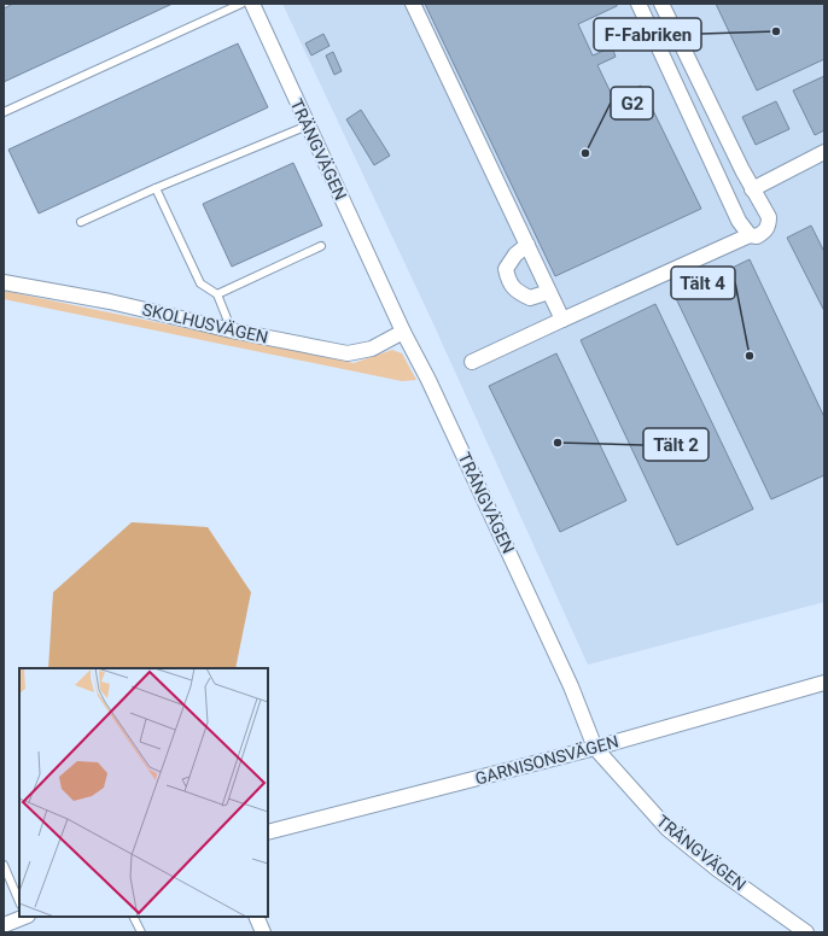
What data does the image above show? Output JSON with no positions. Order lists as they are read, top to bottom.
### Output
{
  "streets": {
    "street": ["TRÄNGVÄGEN", "SKOLHUSVÄGEN", "GARNISONSVÄGEN"]
  },
  "crossings": [
    ["TRÄNGVÄGEN", "SKOLHUSVÄGEN"],
    ["TRÄNGVÄGEN", "GARNISONSVÄGEN"]
  ],
  "places": [
    "F-Fabriken",
    "G2",
    "Tält 4",
    "Tält 2"
  ]
}
